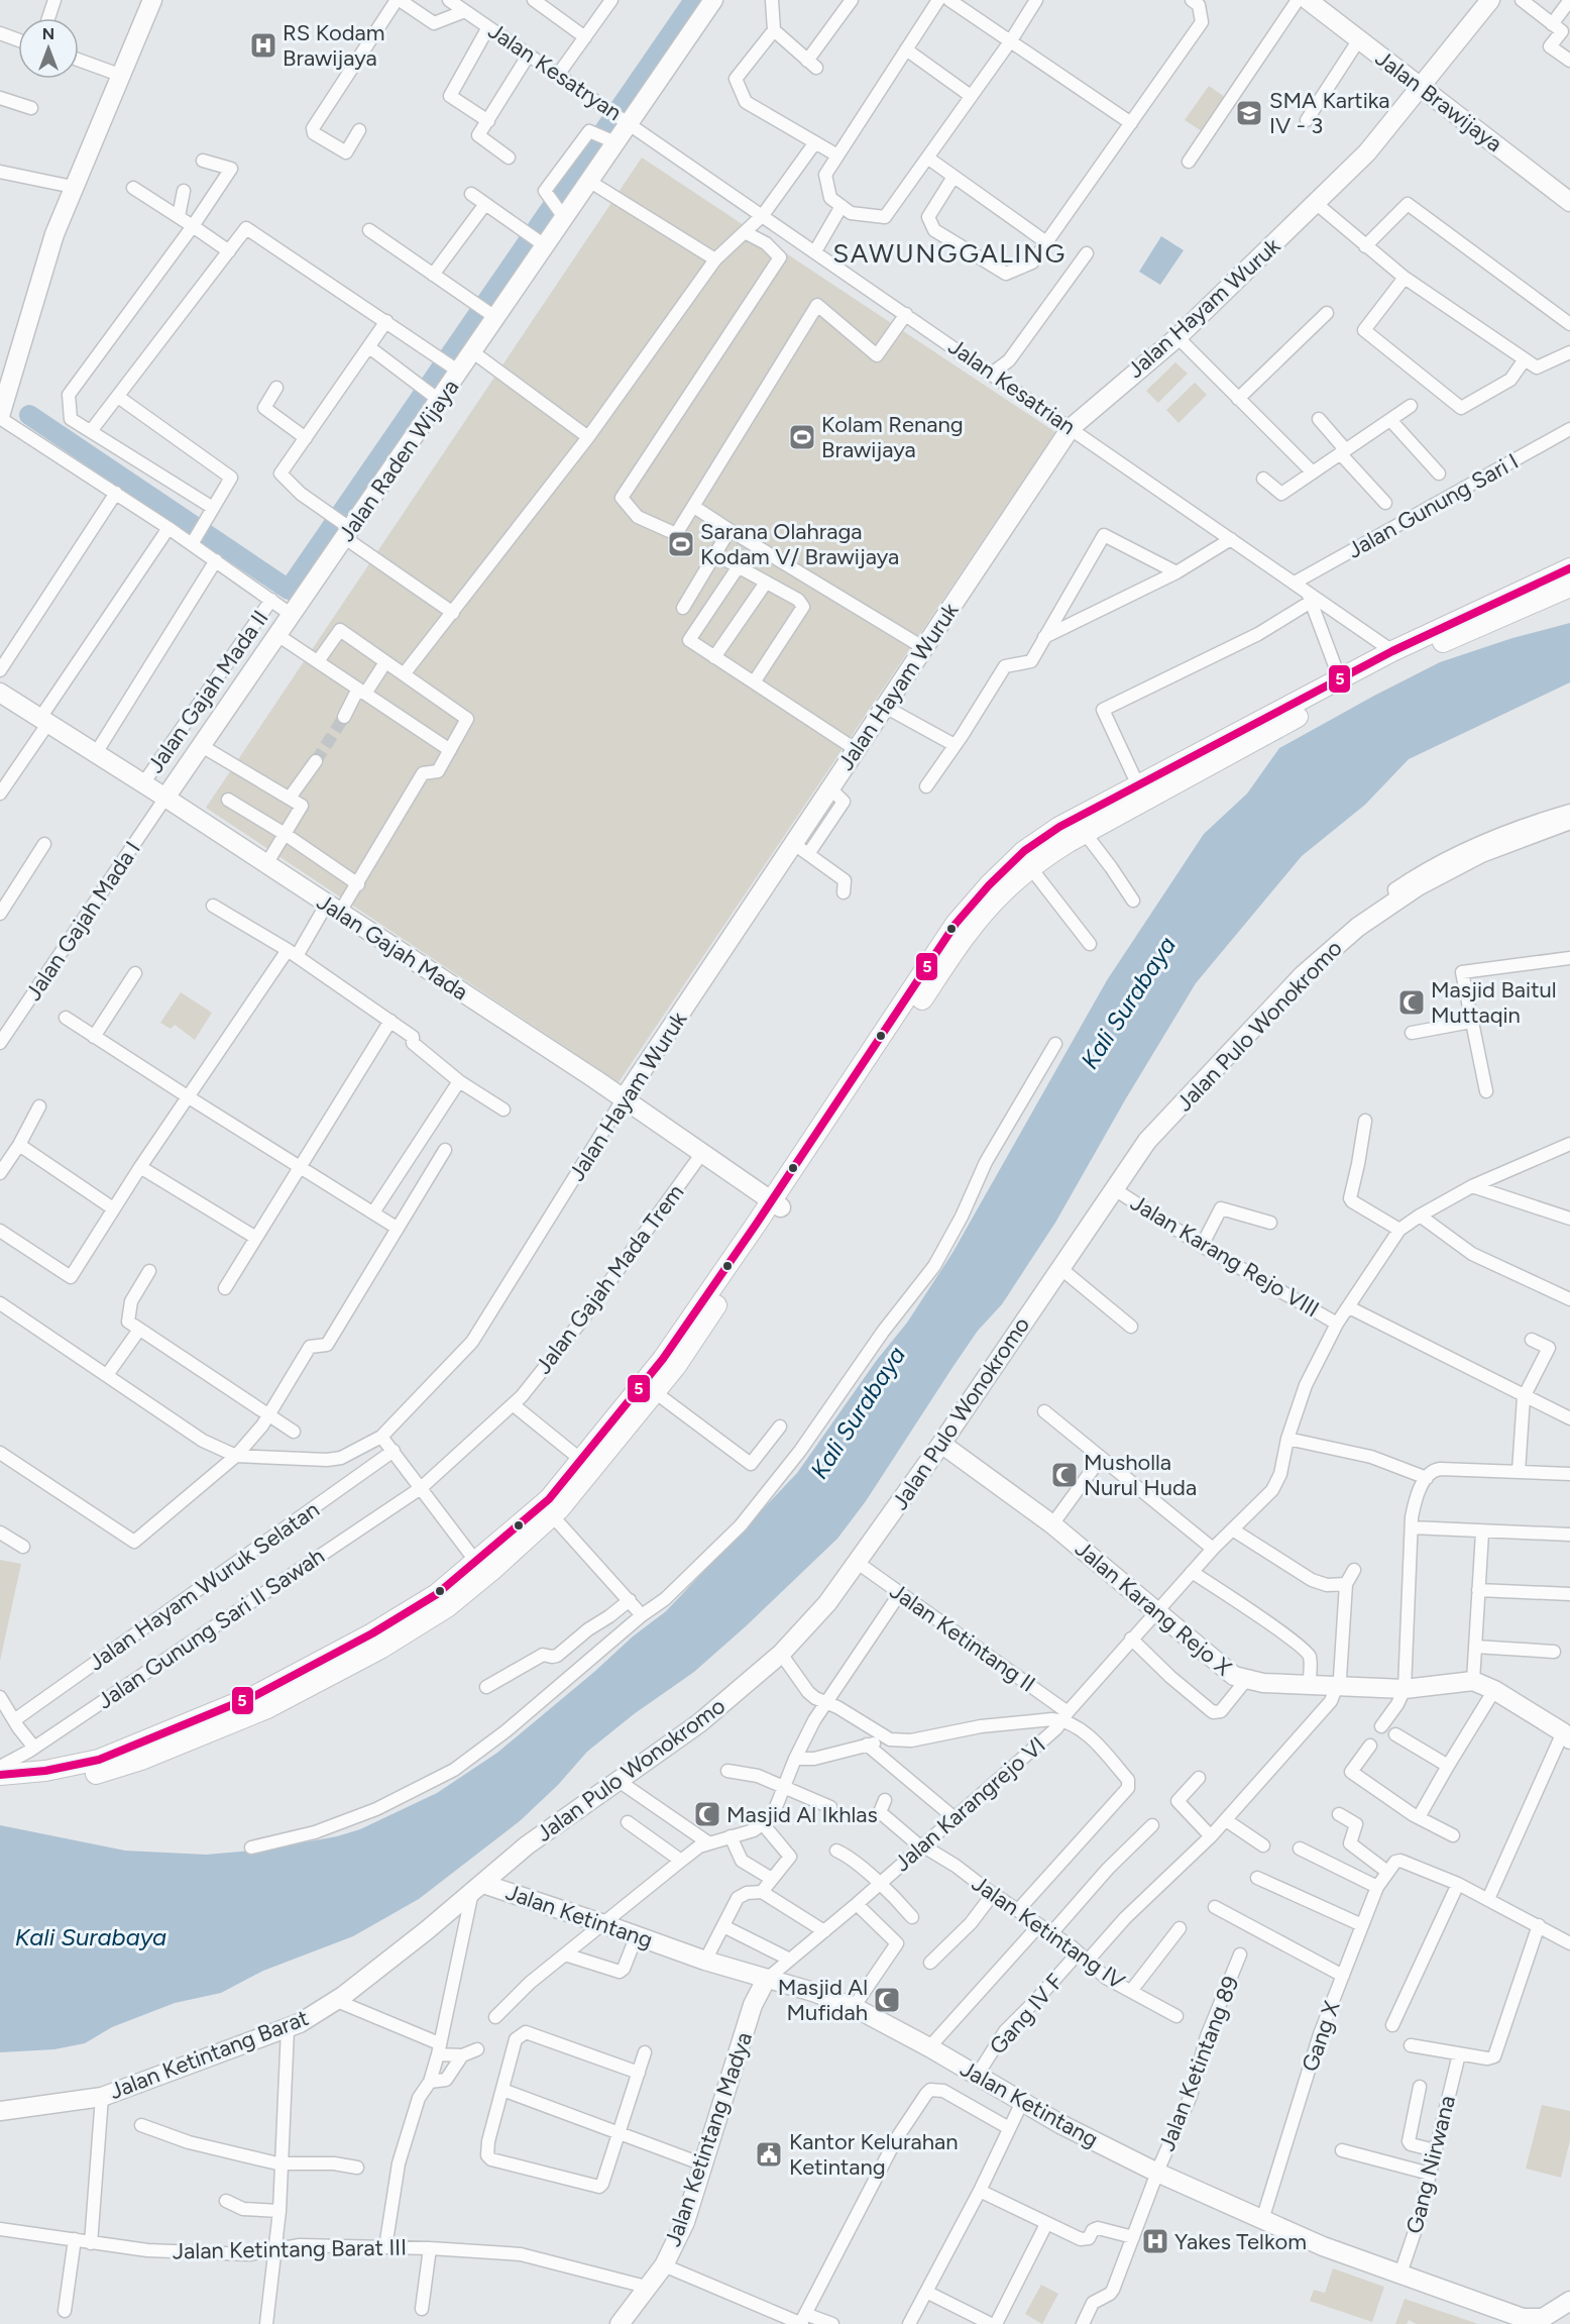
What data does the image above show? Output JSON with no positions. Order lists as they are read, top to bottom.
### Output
{
  "streets": {
    "street": [
      "Jalan Kesatryan",
      "Jalan Brawijaya",
      "Jalan Hayam Wuruk",
      "Jalan Kesatrian",
      "Jalan Raden Wijaya",
      "Jalan Gunung Sari I",
      "Jalan Gajah Mada II",
      "Jalan Gajah Mada I",
      "Jalan Gajah Mada",
      "Jalan Pulo Wonokromo",
      "Jalan Karang Rejo VIII",
      "Jalan Gajah Mada Trem",
      "Jalan Hayam Wuruk Selatan",
      "Jalan Karang Rejo X",
      "Jalan Gunung Sari II Sawah",
      "Jalan Ketintang II",
      "Jalan Karangrejo VI",
      "Jalan Ketintang",
      "Jalan Ketintang IV",
      "Gang IV F",
      "Gang X",
      "Jalan Ketintang Barat",
      "Jalan Ketintang 89",
      "Jalan Ketintang Madya",
      "Gang Nirwana",
      "Jalan Ketintang Barat III"
    ]
  },
  "crossings": [
    ["Jalan Kesatryan", "Jalan Kesatrian"],
    ["Jalan Kesatryan", "Jalan Raden Wijaya"],
    ["Jalan Brawijaya", "Jalan Hayam Wuruk"],
    ["Jalan Hayam Wuruk", "Jalan Kesatrian"],
    ["Jalan Hayam Wuruk", "Jalan Gajah Mada"],
    ["Jalan Kesatrian", "Jalan Raden Wijaya"],
    ["Jalan Kesatrian", "Jalan Gunung Sari I"],
    ["Jalan Raden Wijaya", "Jalan Gajah Mada I"],
    ["Jalan Raden Wijaya", "Jalan Gajah Mada"],
    ["Jalan Gajah Mada II", "Jalan Gajah Mada"],
    ["Jalan Gajah Mada I", "Jalan Gajah Mada"],
    ["Jalan Gajah Mada", "Jalan Gajah Mada Trem"],
    ["Jalan Pulo Wonokromo", "Jalan Karang Rejo VIII"],
    ["Jalan Pulo Wonokromo", "Jalan Karang Rejo X"],
    ["Jalan Pulo Wonokromo", "Jalan Ketintang II"],
    ["Jalan Pulo Wonokromo", "Jalan Ketintang"],
    ["Jalan Pulo Wonokromo", "Jalan Ketintang Barat"],
    ["Jalan Karang Rejo VIII", "Jalan Karangrejo VI"],
    ["Jalan Gajah Mada Trem", "Jalan Gunung Sari II Sawah"],
    ["Jalan Karang Rejo X", "Jalan Karangrejo VI"],
    ["Jalan Karang Rejo X", "Gang IV F"],
    ["Jalan Ketintang II", "Jalan Karangrejo VI"],
    ["Jalan Ketintang II", "Jalan Ketintang IV"],
    ["Jalan Karangrejo VI", "Jalan Ketintang"],
    ["Jalan Karangrejo VI", "Jalan Ketintang IV"],
    ["Jalan Karangrejo VI", "Jalan Ketintang Madya"],
    ["Jalan Ketintang", "Gang IV F"],
    ["Jalan Ketintang", "Gang X"],
    ["Jalan Ketintang", "Jalan Ketintang Barat"],
    ["Jalan Ketintang", "Jalan Ketintang 89"],
    ["Jalan Ketintang", "Jalan Ketintang Madya"],
    ["Jalan Ketintang", "Gang Nirwana"],
    ["Jalan Ketintang IV", "Gang IV F"],
    ["Jalan Ketintang Madya", "Jalan Ketintang Barat III"]
  ],
  "districts": ["SAWUNGGALING"],
  "water": ["Kali Surabaya"],
  "places": {
    "hospital": ["RS Kodam Brawijaya", "Yakes Telkom"],
    "school or university": ["SMA Kartika IV - 3"],
    "sports": ["Kolam Renang Brawijaya", "Sarana Olahraga Kodam V/ Brawijaya"],
    "mosque": [
      "Masjid Baitul Muttaqin",
      "Musholla Nurul Huda",
      "Masjid Al Ikhlas",
      "Masjid Al Mufidah"
    ],
    "public building": ["Kantor Kelurahan Ketintang"]
  },
  "lines": ["transit line 5"],
  "north": "top"
}
